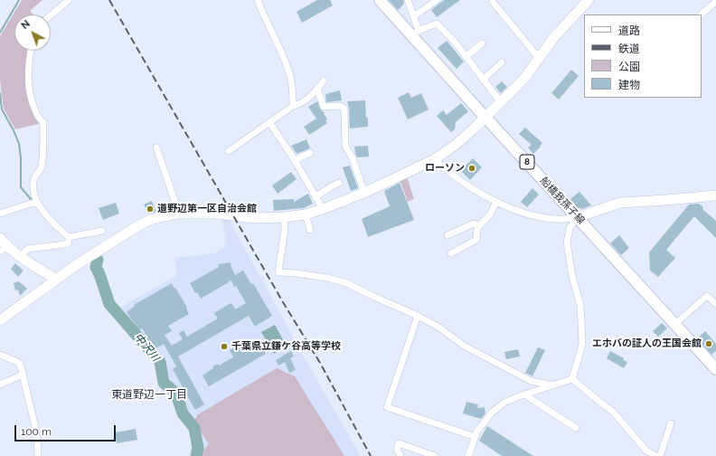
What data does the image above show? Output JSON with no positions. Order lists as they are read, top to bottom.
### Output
{
  "streets": {
    "main road": ["8", "船橋我孫子線"]
  },
  "districts": ["東道野辺一丁目"],
  "water": ["中沢川"],
  "places": [
    "ローソン",
    "道野辺第一区自治会館",
    "エホバの証人の王国会館",
    "千葉県立鎌ケ谷高等学校"
  ],
  "legend": [
    "道路",
    "鉄道",
    "公園",
    "建物"
  ],
  "scale_bar": "100 m",
  "north": "top left"
}
